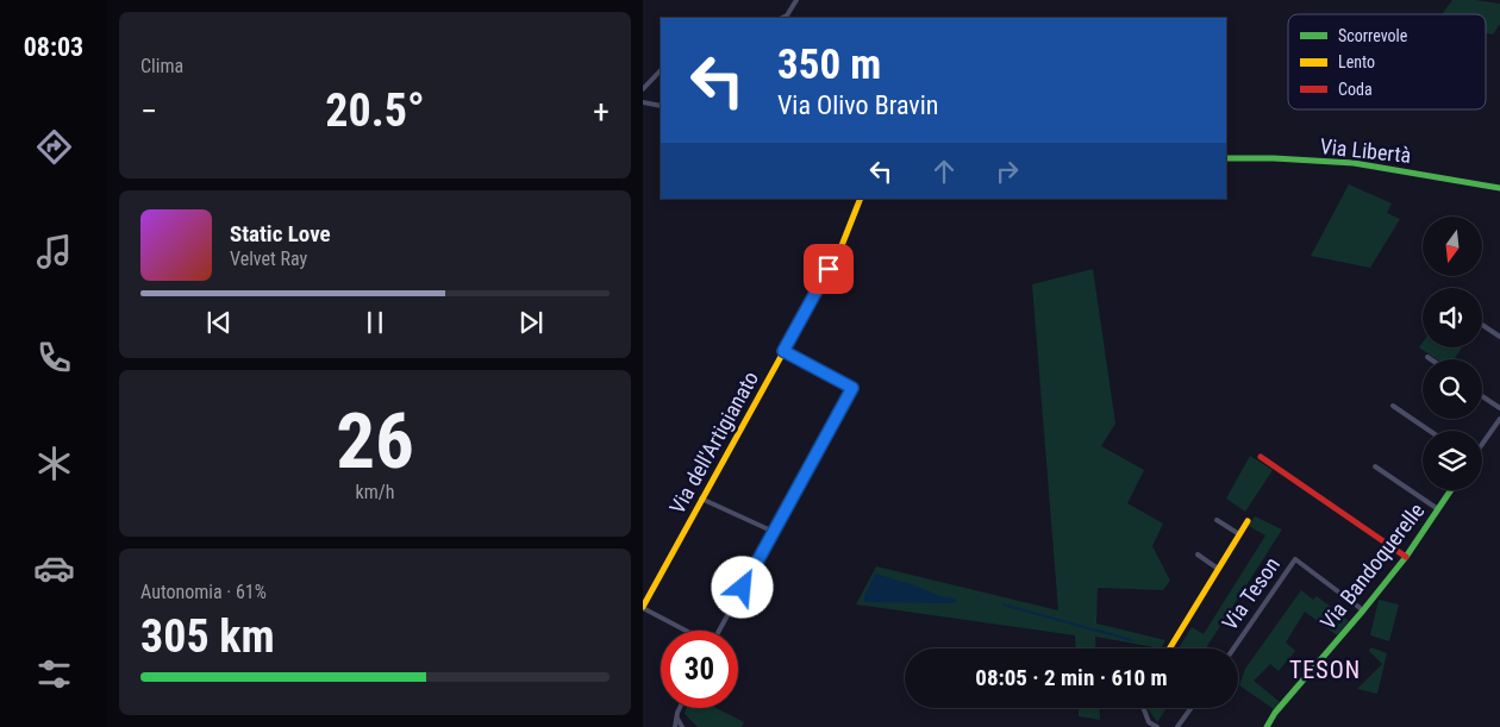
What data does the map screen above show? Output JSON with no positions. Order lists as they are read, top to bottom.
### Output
{
  "streets": {
    "street": [
      "Via Libertà",
      "Via dell'Artigianato",
      "Via Bandoquerelle",
      "Via Teson"
    ]
  },
  "crossings": [
    ["Via Bandoquerelle", "Via Teson"]
  ],
  "districts": ["TESON"],
  "legend": ["Scorrevole", "Lento", "Coda"],
  "north": "bottom",
  "page": {
    "tabs": "08:03",
    "tile": [
      "Clima",
      ["26", "km/h"],
      ["Autonomia · 61%", "305 km"]
    ],
    "turn": ["350 m", "Via Olivo Bravin"],
    "heat": ["−", "20.5°", "+"],
    "song": ["Static Love", "Velvet Ray"],
    "limit": "30",
    "trip": "08:05 · 2 min · 610 m"
  }
}
